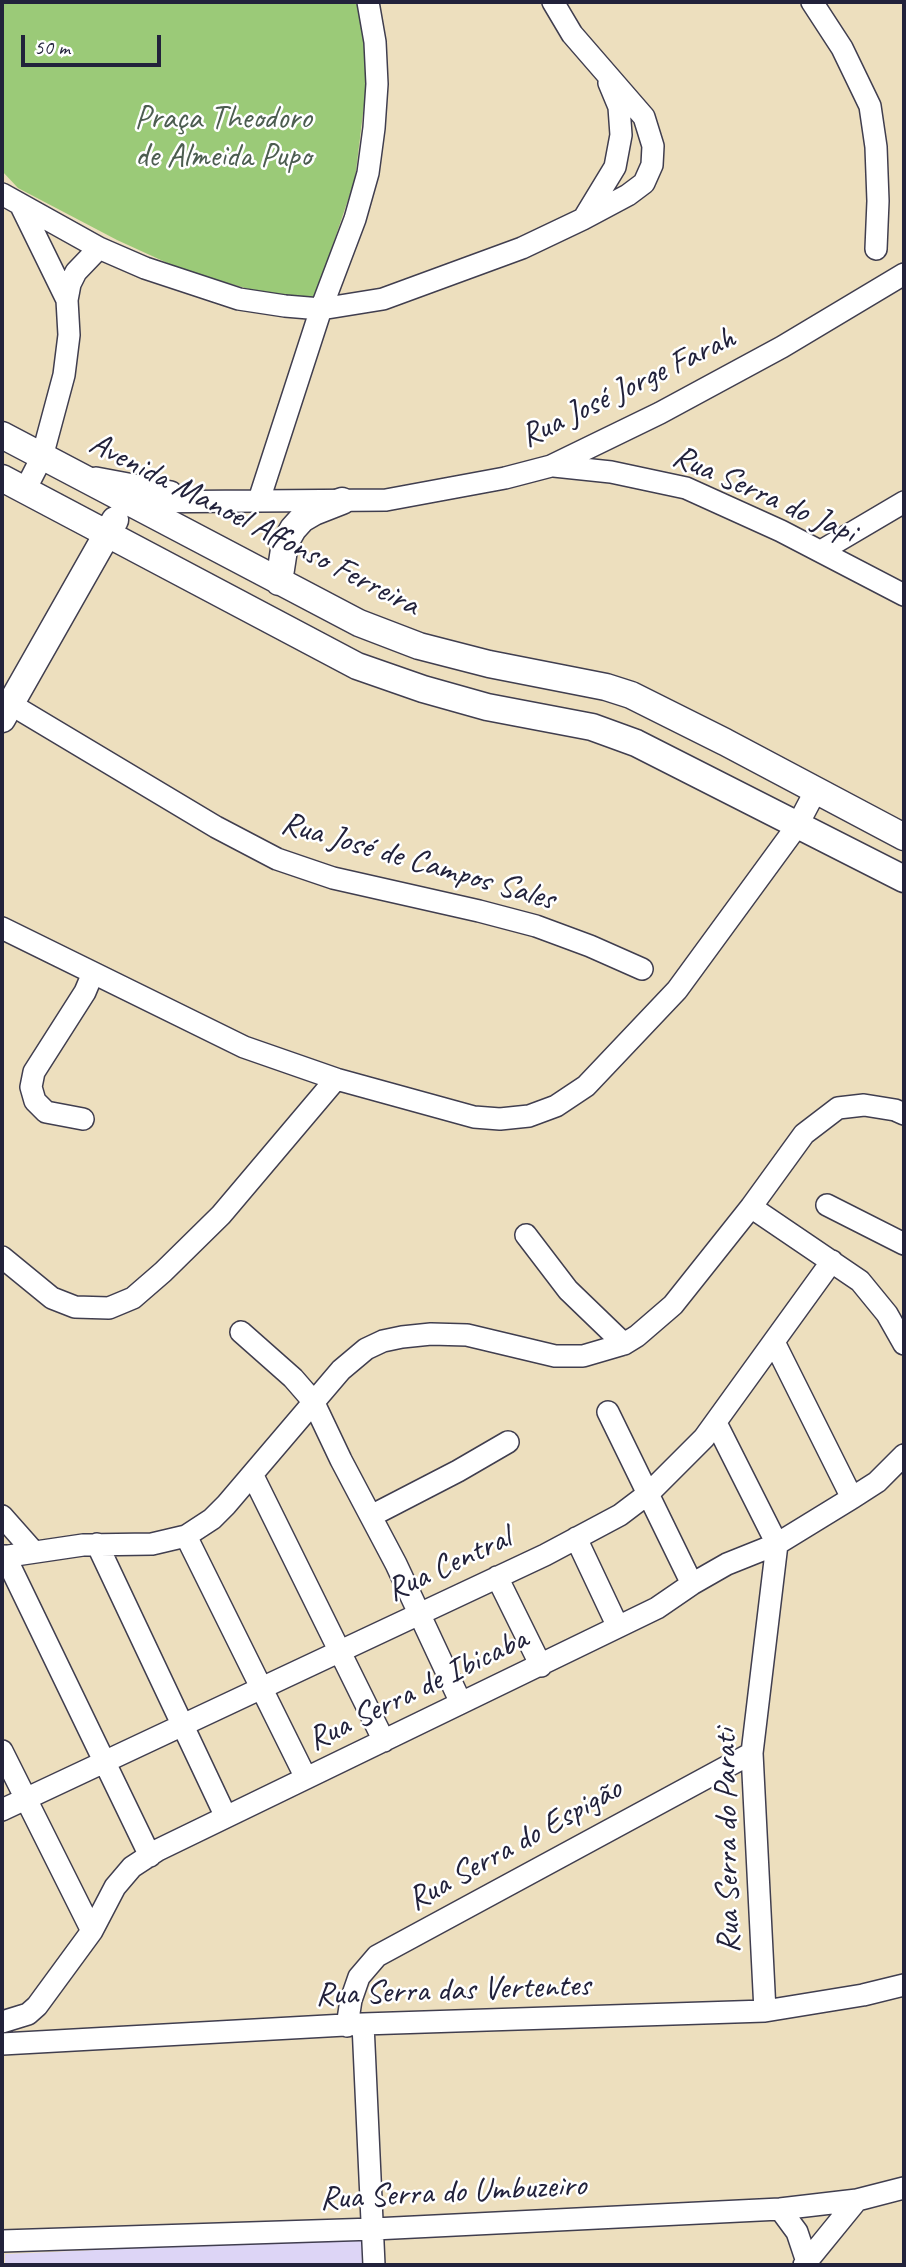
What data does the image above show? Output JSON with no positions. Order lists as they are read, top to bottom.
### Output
{
  "streets": {
    "main road": ["Avenida Manoel Affonso Ferreira"],
    "street": [
      "Rua José Jorge Farah",
      "Rua Serra do Japi",
      "Rua José de Campos Sales",
      "Rua Central",
      "Rua Serra de Ibicaba",
      "Rua Serra do Parati",
      "Rua Serra do Espigão",
      "Rua Serra das Vertentes",
      "Rua Serra do Umbuzeiro"
    ]
  },
  "crossings": [
    ["Rua José Jorge Farah", "Rua Serra do Japi"],
    ["Rua José Jorge Farah", "Avenida Manoel Affonso Ferreira"],
    ["Rua Serra de Ibicaba", "Rua Serra do Parati"],
    ["Rua Serra do Parati", "Rua Serra do Espigão"],
    ["Rua Serra do Parati", "Rua Serra das Vertentes"],
    ["Rua Serra do Espigão", "Rua Serra das Vertentes"],
    ["Rua Serra do Espigão", "Rua Serra do Umbuzeiro"]
  ],
  "parks": ["Praça Theodoro de Almeida Pupo"],
  "scale_bar": "50 m"
}
